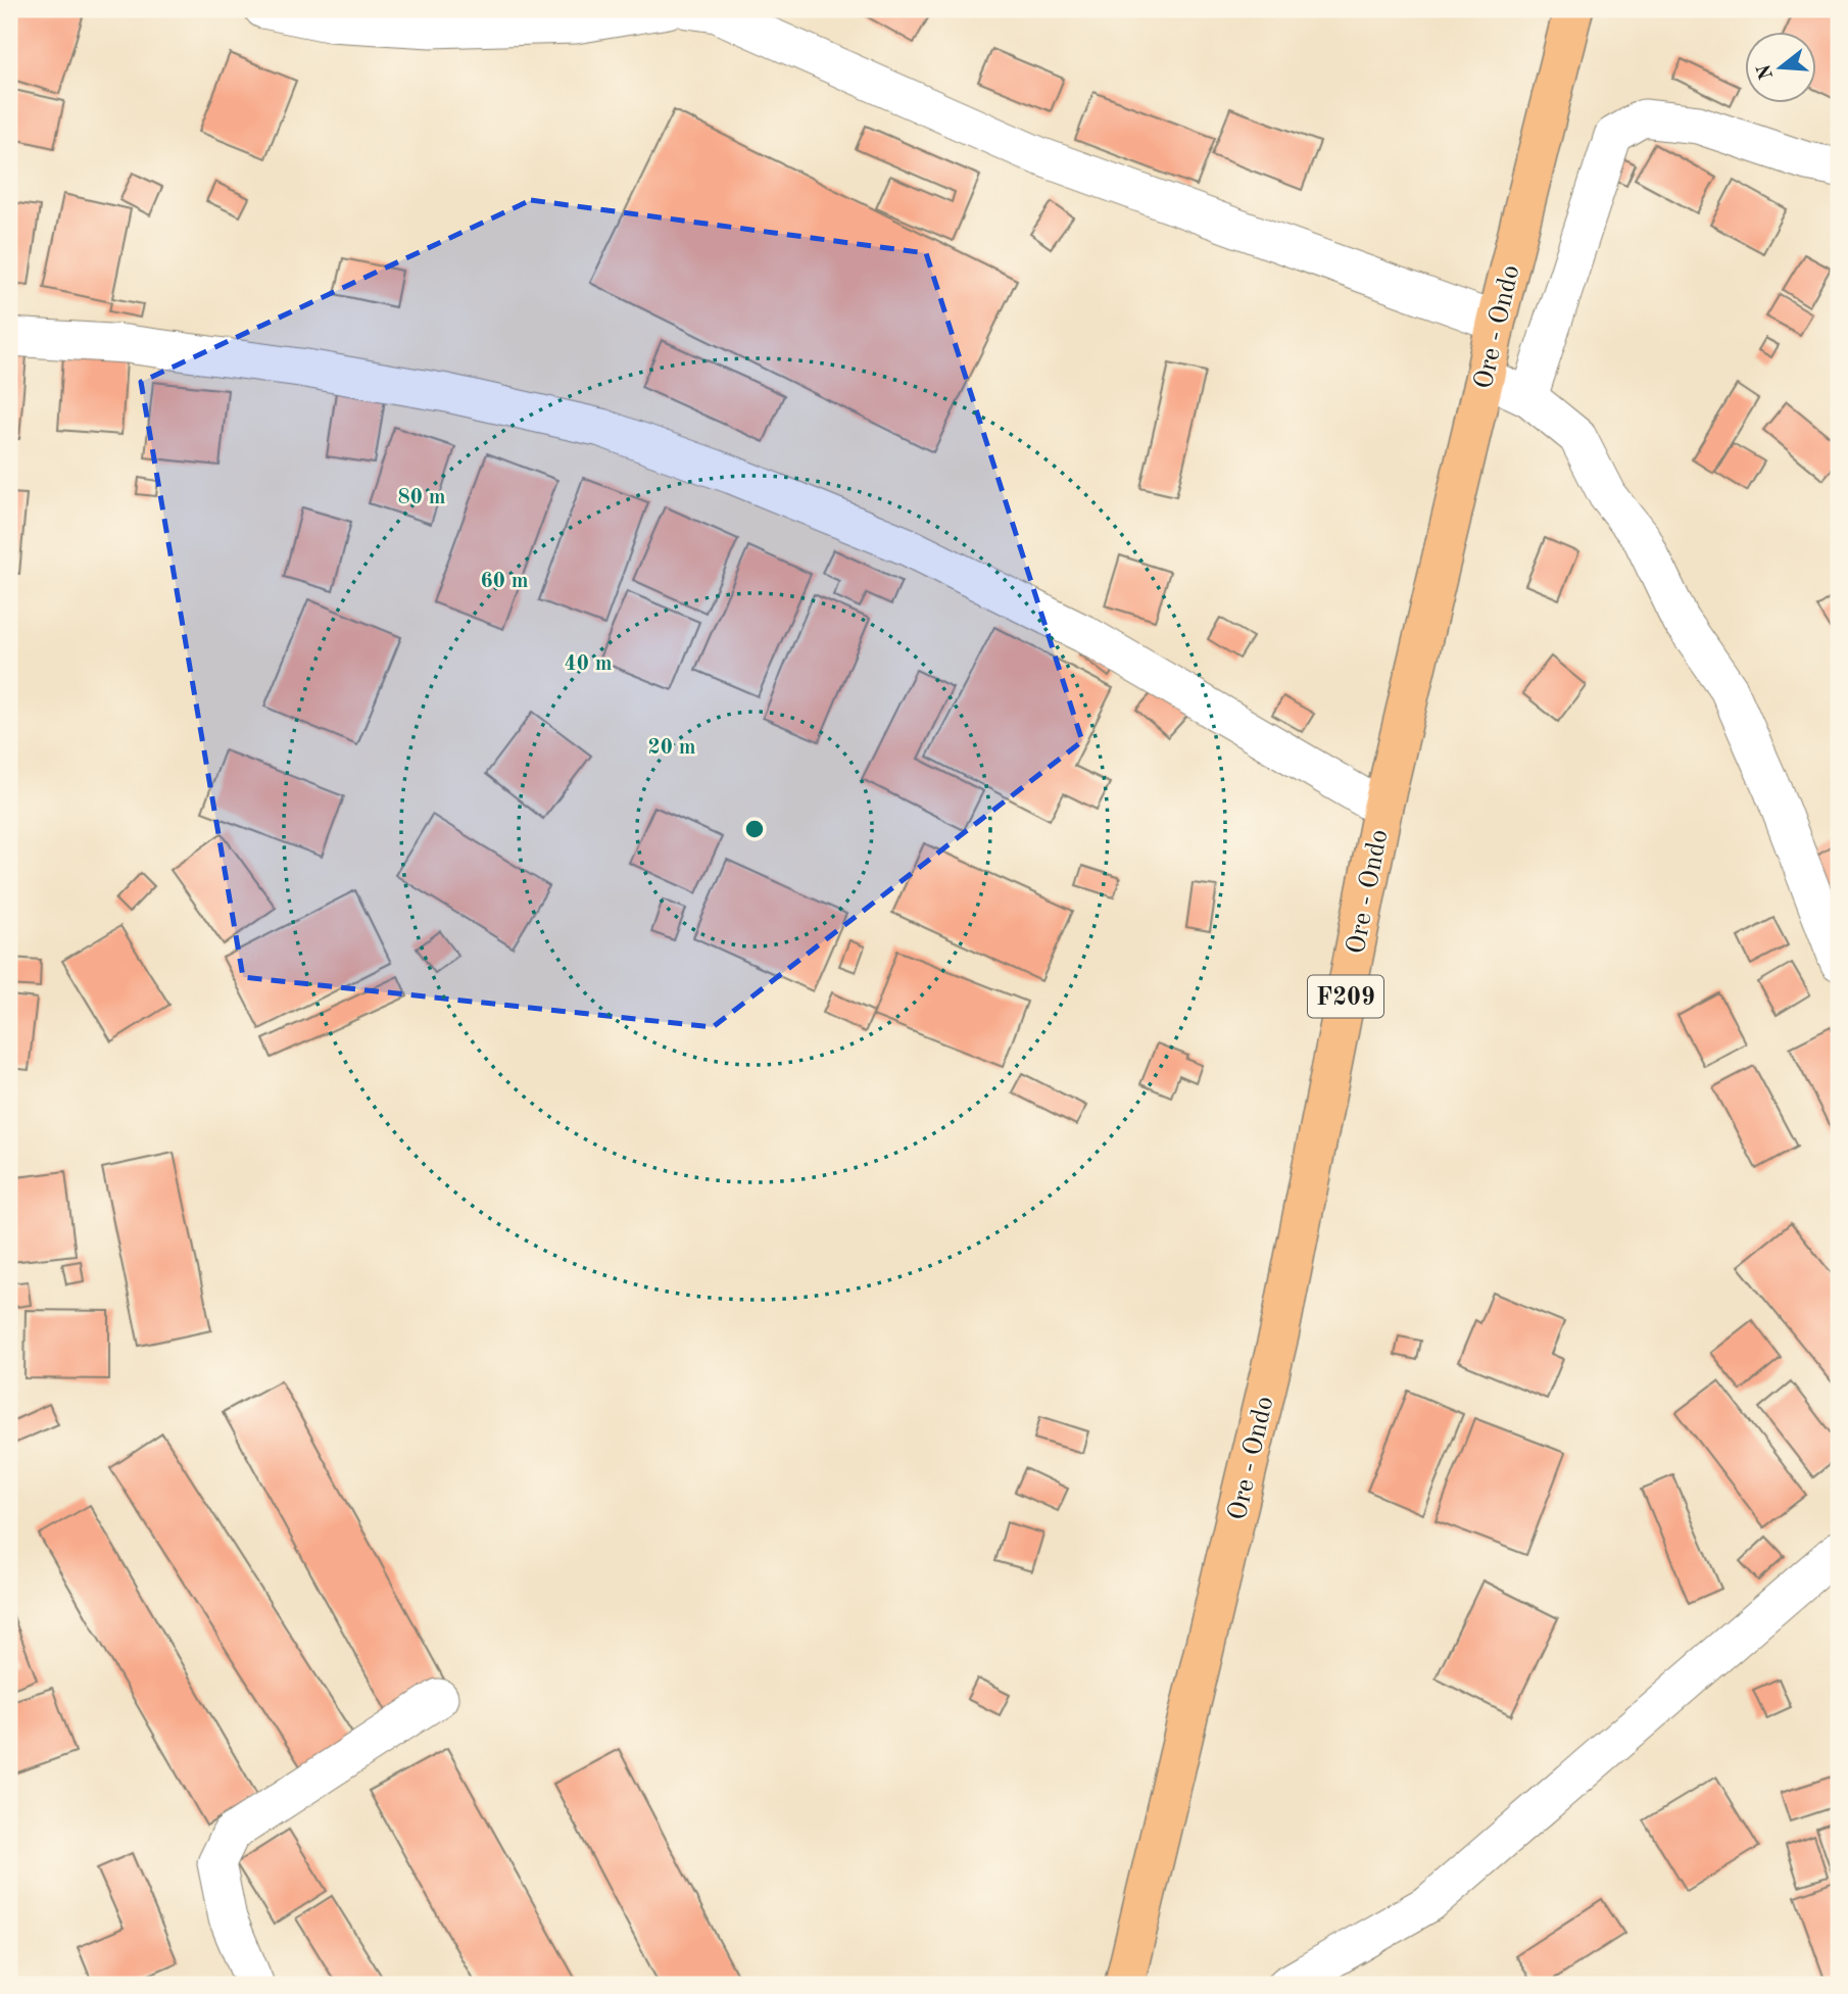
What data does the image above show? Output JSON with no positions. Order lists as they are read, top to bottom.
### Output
{
  "streets": {
    "main road": ["Ore - Ondo", "F209"]
  },
  "north": "left",
  "rings": [
    "80 m",
    "60 m",
    "40 m",
    "20 m"
  ]
}
